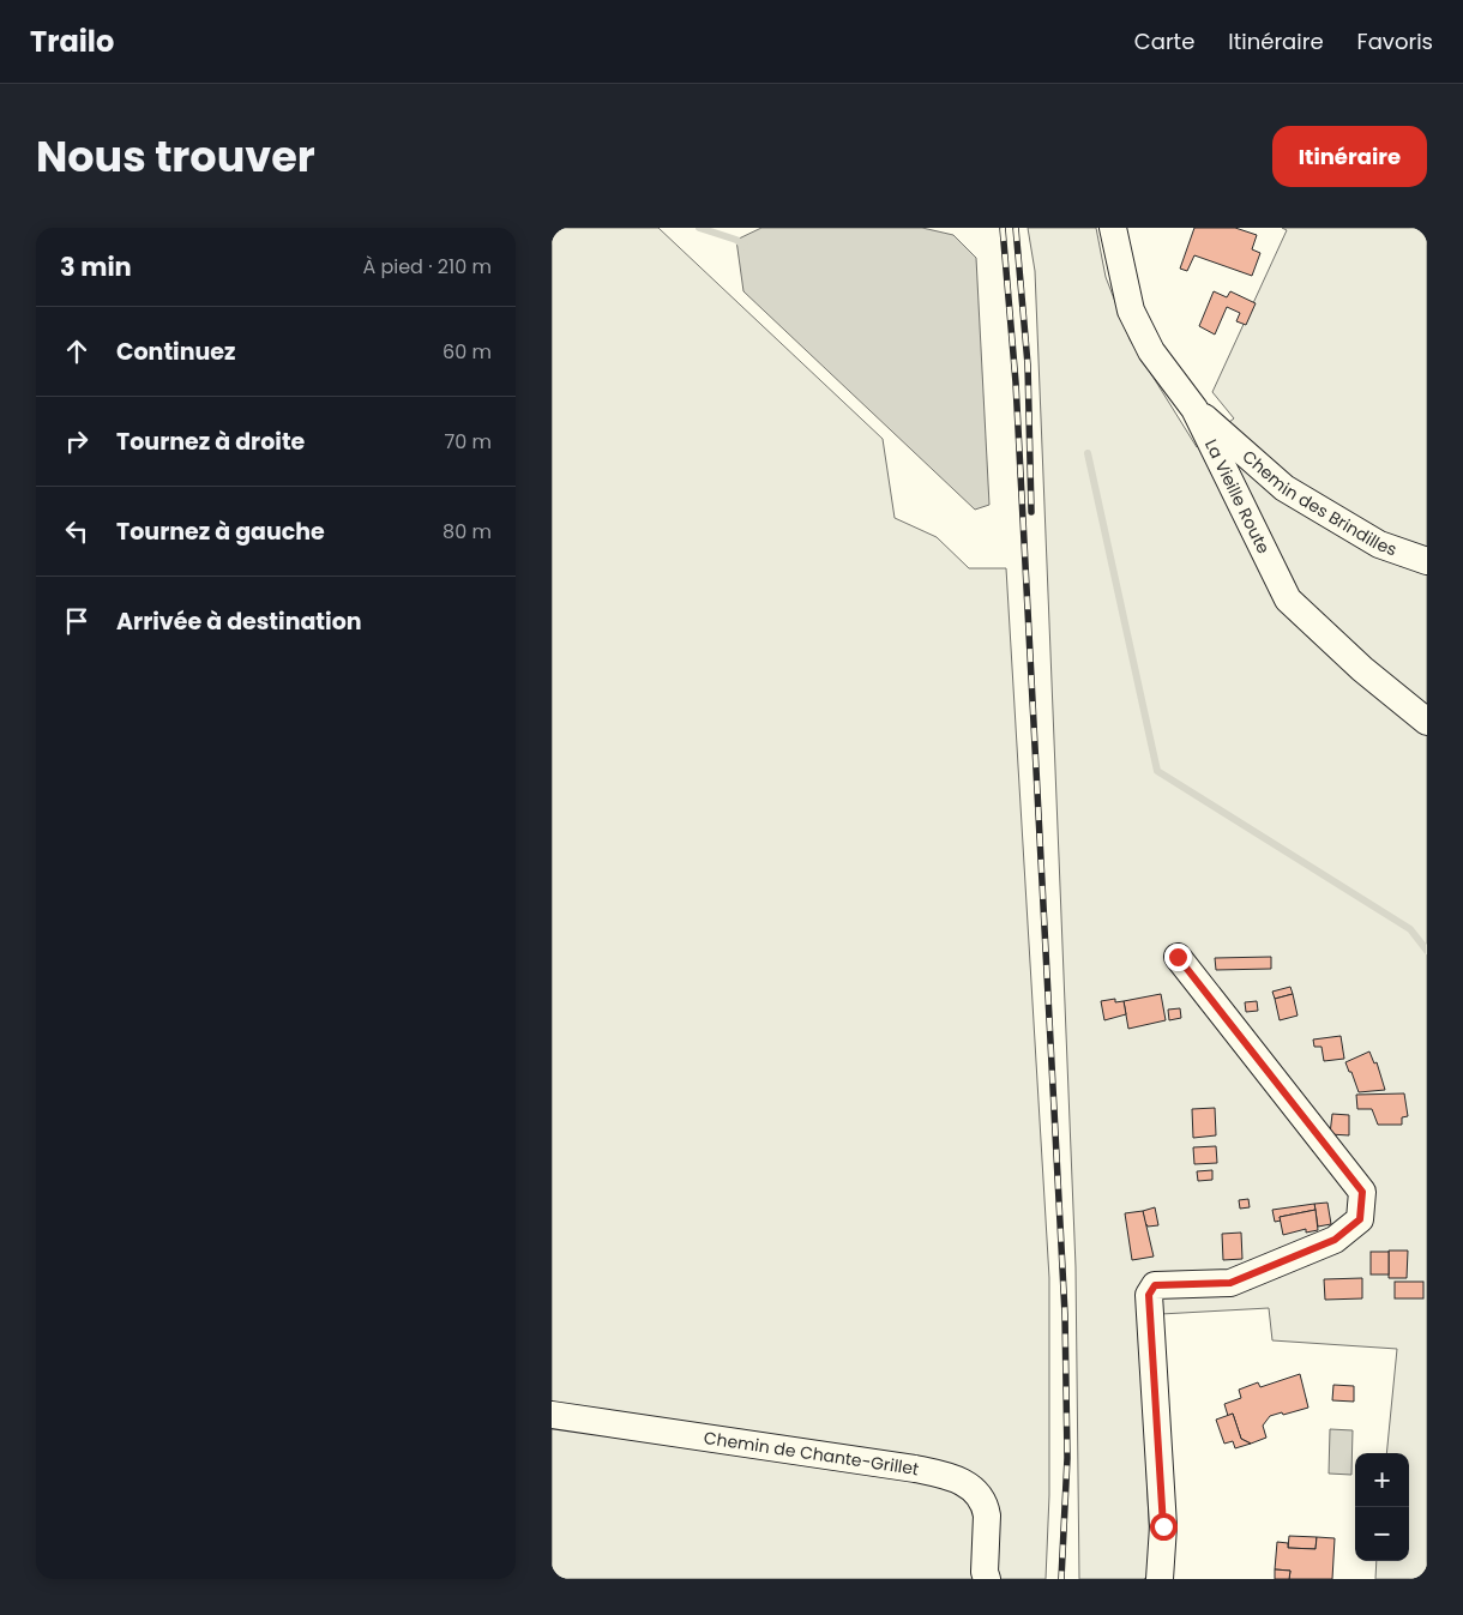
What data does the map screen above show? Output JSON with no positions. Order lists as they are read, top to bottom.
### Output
{
  "streets": {
    "street": ["La Vieille Route", "Chemin des Brindilles", "Chemin de Chante-Grillet"]
  },
  "crossings": [
    ["La Vieille Route", "Chemin des Brindilles"]
  ],
  "page": {
    "header": "Trailo",
    "nav": ["Carte", "Itinéraire", "Favoris"],
    "title": "Nous trouver",
    "buttons": "Itinéraire",
    "heading": ["3 min", "À pied · 210 m"],
    "list": [
      ["Continuez", "60 m"],
      ["Tournez à droite", "70 m"],
      ["Tournez à gauche", "80 m"],
      "Arrivée à destination"
    ],
    "map_buttons": ["+", "−"]
  }
}
